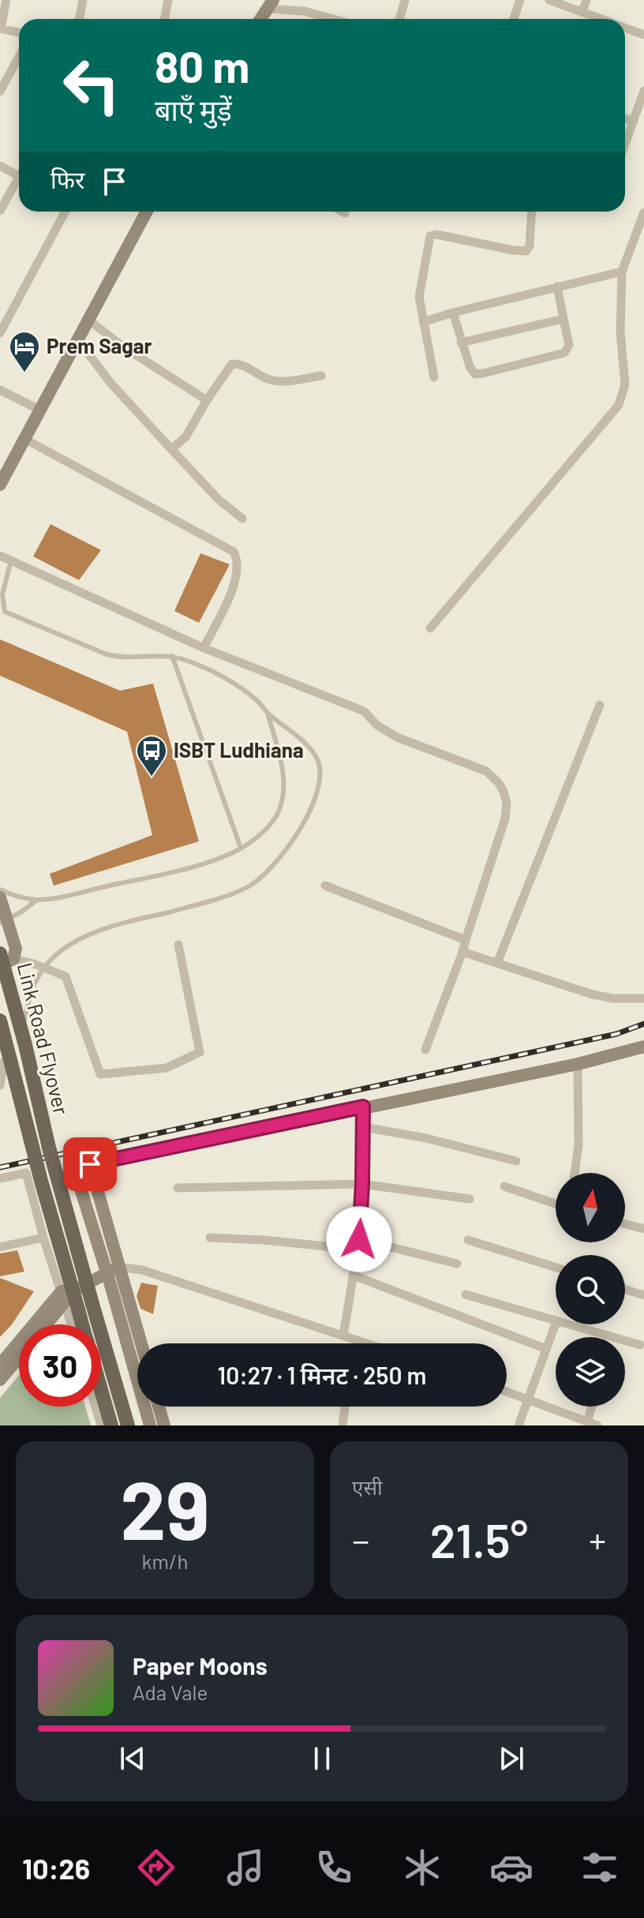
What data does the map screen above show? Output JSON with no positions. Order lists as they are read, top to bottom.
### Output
{
  "streets": {
    "main road": ["Link Road Flyover"]
  },
  "places": {
    "hotel": ["Prem Sagar"],
    "bus stop": ["ISBT Ludhiana"]
  },
  "north": "top",
  "page": {
    "turn": ["80 m", "बाएँ मुड़ें"],
    "then": "फिर",
    "limit": "30",
    "trip": "10:27 · 1 मिनट · 250 m",
    "tile": [
      ["29", "km/h"],
      "एसी"
    ],
    "heat": ["−", "21.5°", "+"],
    "song": ["Paper Moons", "Ada Vale"],
    "tabs": "10:26"
  }
}
